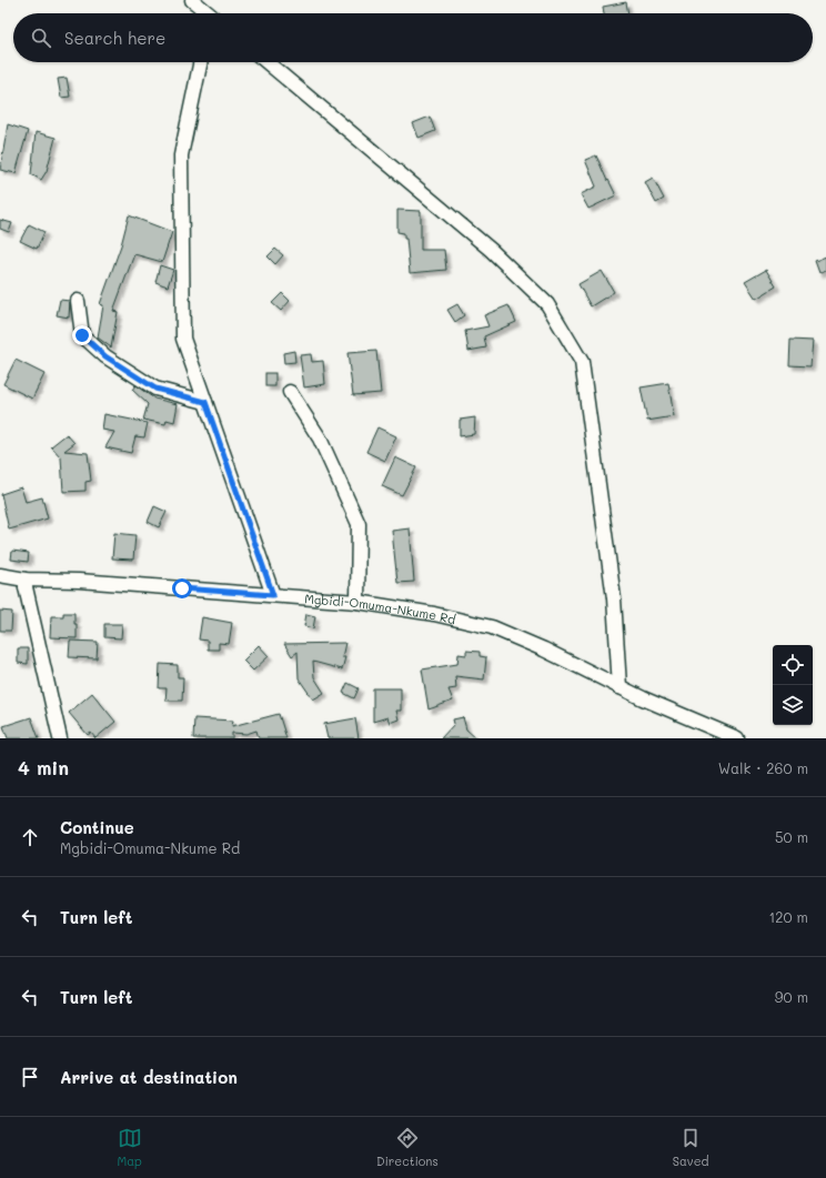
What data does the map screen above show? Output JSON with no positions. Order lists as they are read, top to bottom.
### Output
{
  "streets": {
    "street": ["Mgbidi-Omuma-Nkume Rd"]
  },
  "page": {
    "search": "Search here",
    "heading": ["4 min", "Walk · 260 m"],
    "list": [
      ["Continue", "Mgbidi-Omuma-Nkume Rd", "50 m"],
      ["Turn left", "120 m"],
      ["Turn left", "90 m"],
      "Arrive at destination"
    ],
    "nav": ["Map", "Directions", "Saved"]
  }
}
